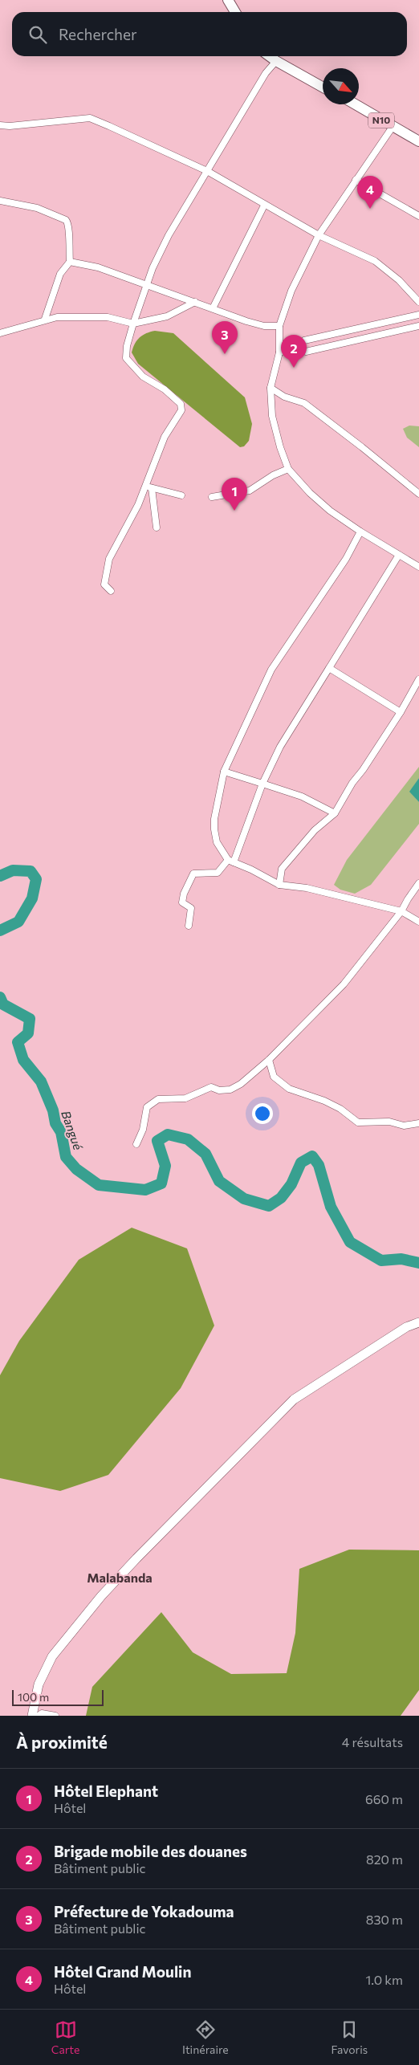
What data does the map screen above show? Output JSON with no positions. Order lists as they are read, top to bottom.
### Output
{
  "streets": {
    "highway": ["N10"]
  },
  "districts": ["Malabanda"],
  "water": ["Bangué"],
  "scale_bar": "100 m",
  "north": "bottom right",
  "page": {
    "search": "Rechercher",
    "pins": [
      "4",
      "3",
      "2",
      "1"
    ],
    "scale": "100 m",
    "heading": ["À proximité", "4 résultats"],
    "list": [
      {
        "mark": "1",
        "name": "Hôtel Elephant",
        "note": "Hôtel",
        "value": "660 m"
      },
      {
        "mark": "2",
        "name": "Brigade mobile des douanes",
        "note": "Bâtiment public",
        "value": "820 m"
      },
      {
        "mark": "3",
        "name": "Préfecture de Yokadouma",
        "note": "Bâtiment public",
        "value": "830 m"
      },
      {
        "mark": "4",
        "name": "Hôtel Grand Moulin",
        "note": "Hôtel",
        "value": "1.0 km"
      }
    ],
    "nav": ["Carte", "Itinéraire", "Favoris"]
  }
}
